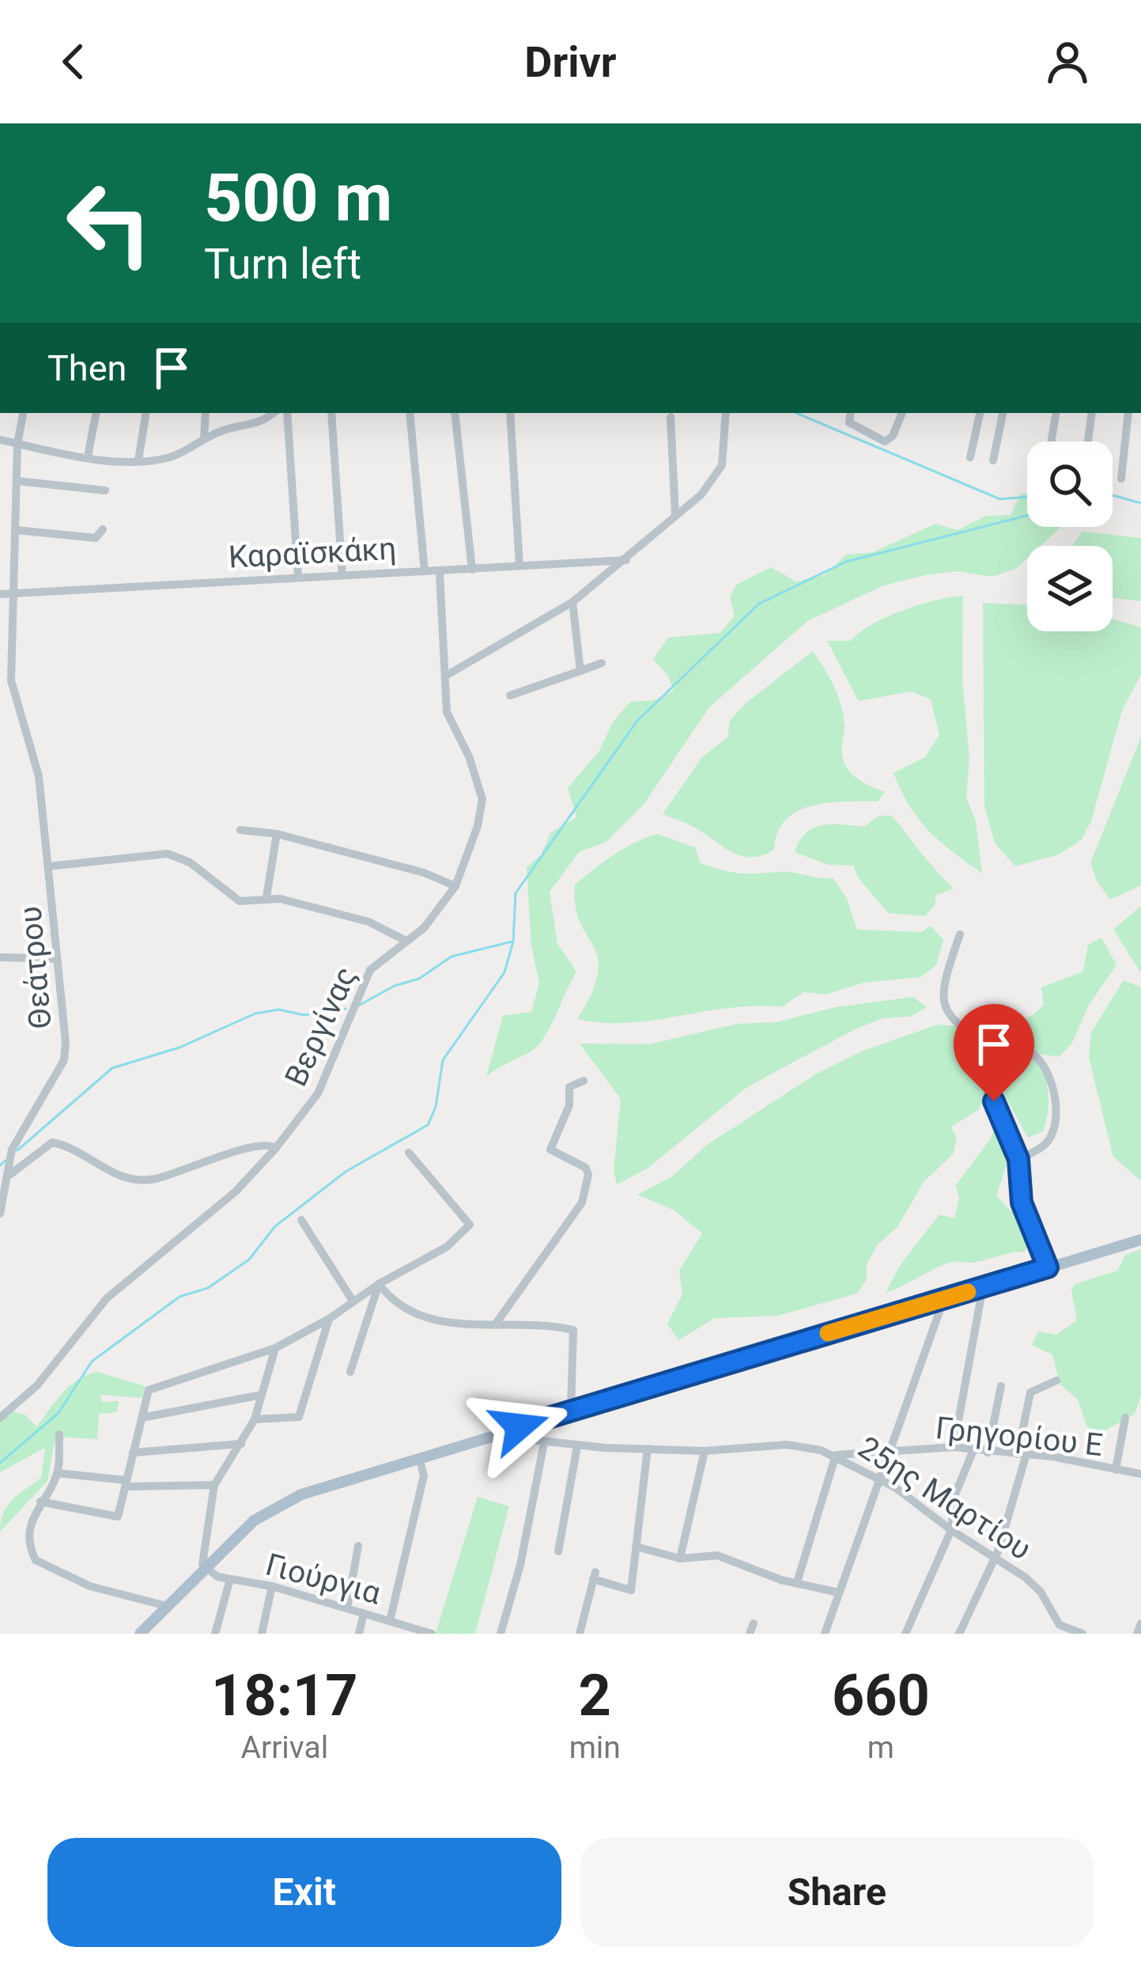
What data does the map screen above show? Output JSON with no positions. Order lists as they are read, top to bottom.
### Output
{
  "streets": {
    "street": [
      "Καραϊσκάκη",
      "Θεάτρου",
      "Βεργίνας",
      "Γρηγορίου Ε",
      "25ης Μαρτίου",
      "Γιούργια"
    ]
  },
  "crossings": [
    ["Καραϊσκάκη", "Θεάτρου"],
    ["Καραϊσκάκη", "Βεργίνας"],
    ["Γρηγορίου Ε", "25ης Μαρτίου"]
  ],
  "page": {
    "header": "Drivr",
    "turn": ["500 m", "Turn left"],
    "then": "Then",
    "eta": [
      "18:17",
      "Arrival",
      "2",
      "min",
      "660",
      "m"
    ],
    "buttons": ["Exit", "Share"]
  }
}
